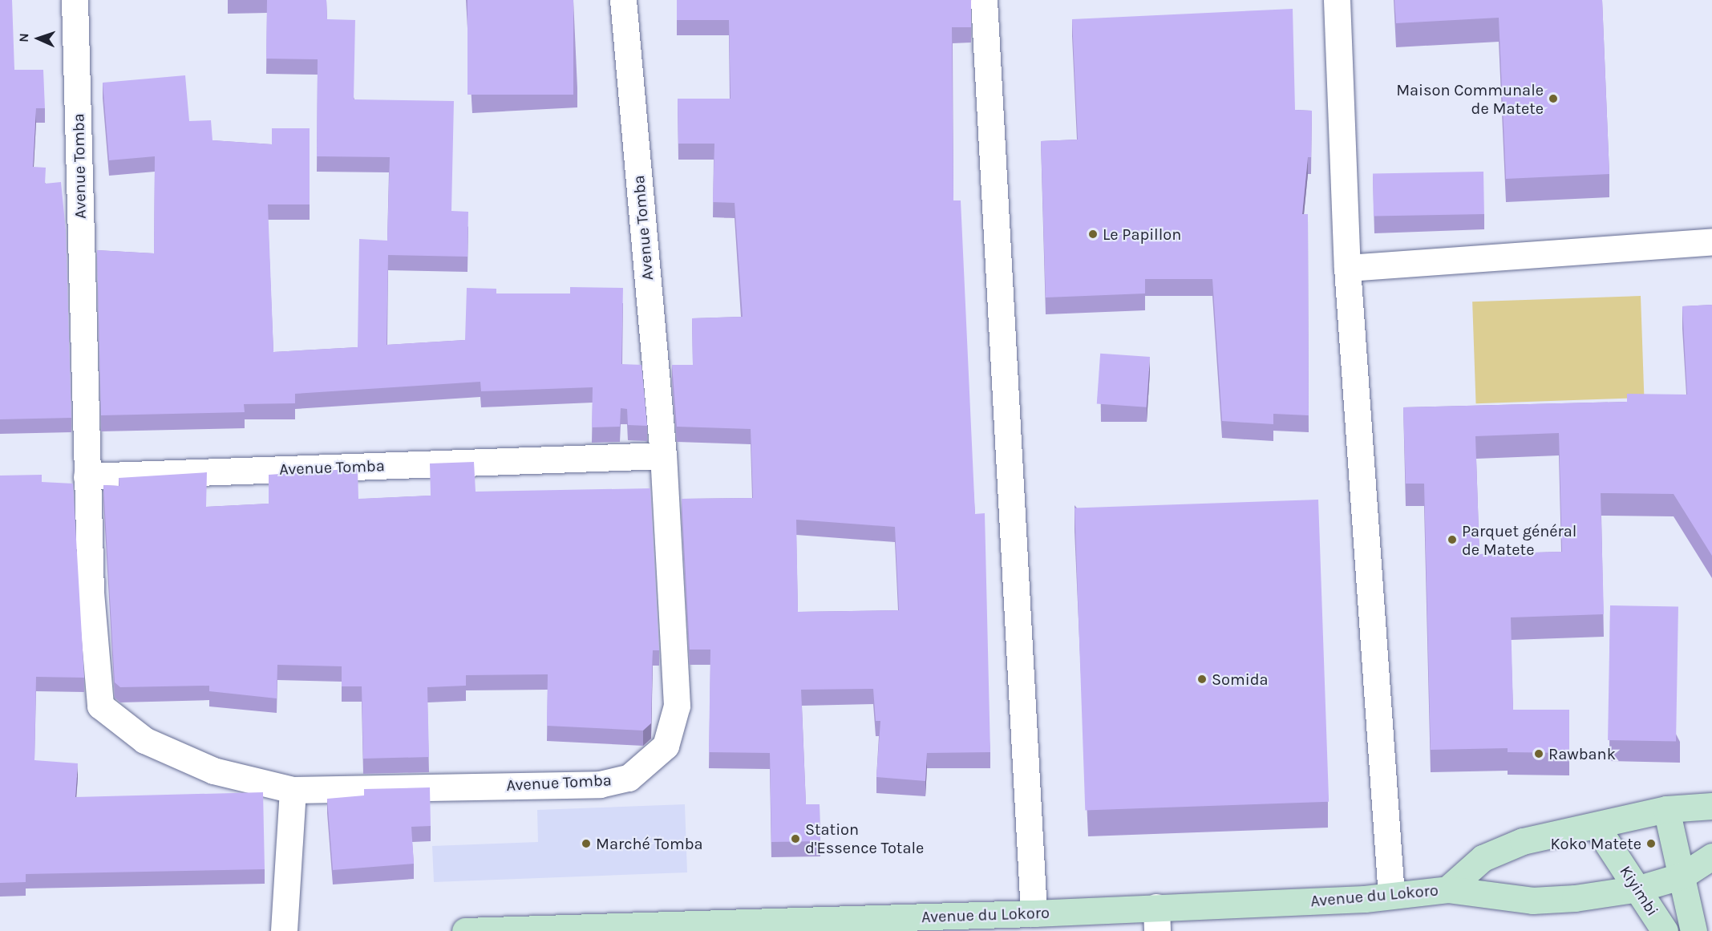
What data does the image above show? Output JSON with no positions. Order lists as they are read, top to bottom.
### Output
{
  "streets": {
    "street": ["Avenue Tomba", "Kiyimbi", "Avenue du Lokoro"]
  },
  "crossings": [
    ["Kiyimbi", "Avenue du Lokoro"]
  ],
  "places": [
    "Maison Communale de Matete",
    "Le Papillon",
    "Parquet général de Matete",
    "Somida",
    "Rawbank",
    "Station d'Essence Totale",
    "Marché Tomba",
    "Koko Matete"
  ],
  "north": "left"
}
